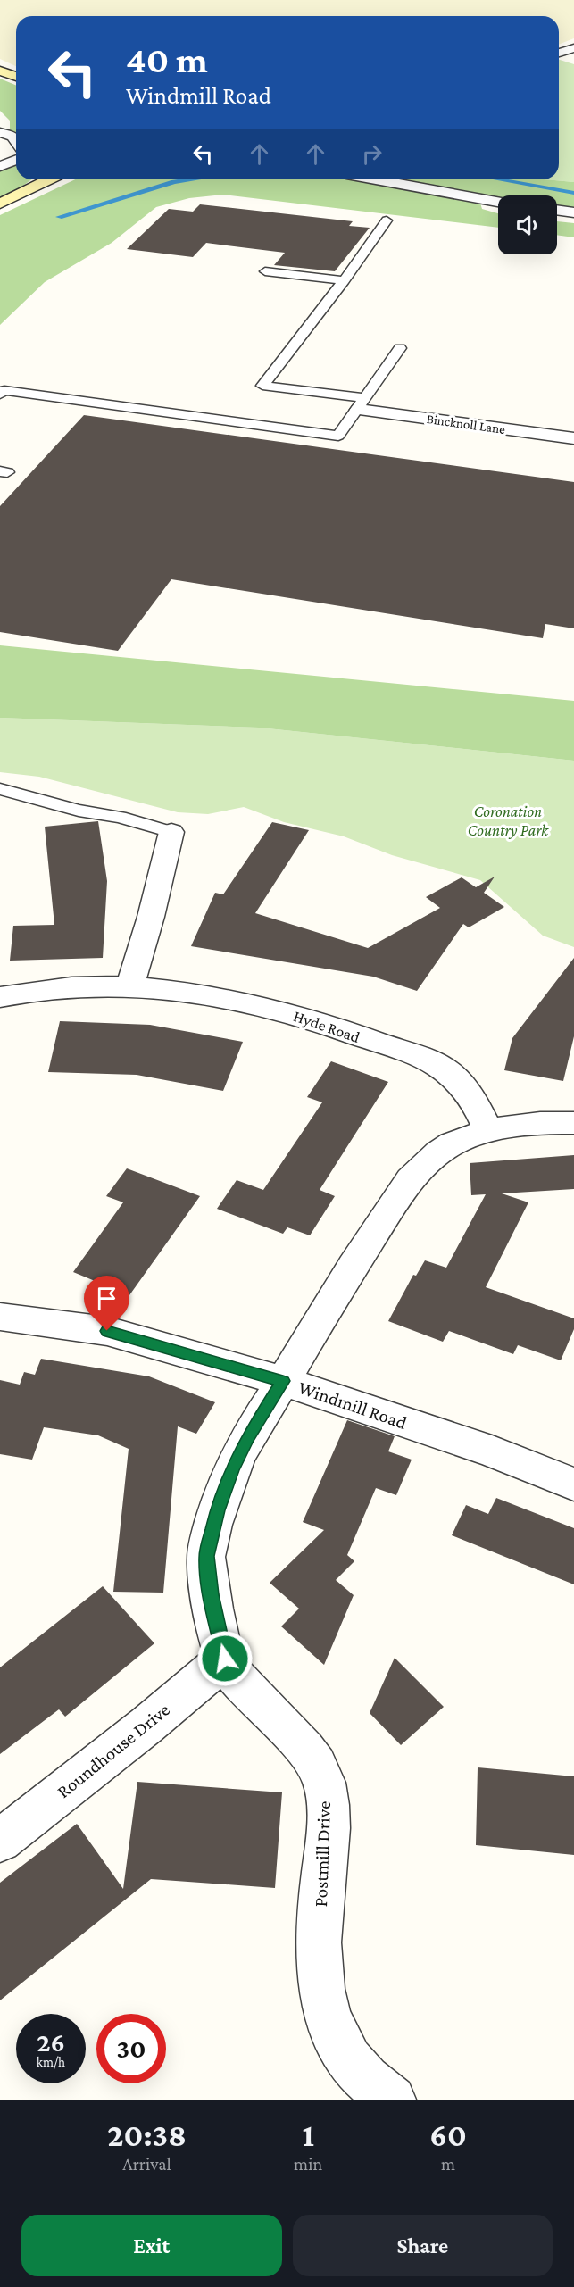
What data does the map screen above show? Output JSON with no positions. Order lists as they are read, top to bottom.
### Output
{
  "streets": {
    "street": [
      "Bincknoll Lane",
      "Hyde Road",
      "Windmill Road",
      "Roundhouse Drive",
      "Postmill Drive"
    ]
  },
  "crossings": [
    ["Windmill Road", "Postmill Drive"],
    ["Roundhouse Drive", "Postmill Drive"]
  ],
  "parks": ["Coronation Country Park"],
  "page": {
    "turn": ["40 m", "Windmill Road"],
    "speed": "26 km/h",
    "limit": "30",
    "eta": [
      "20:38",
      "Arrival",
      "1",
      "min",
      "60",
      "m"
    ],
    "buttons": ["Exit", "Share"]
  }
}
